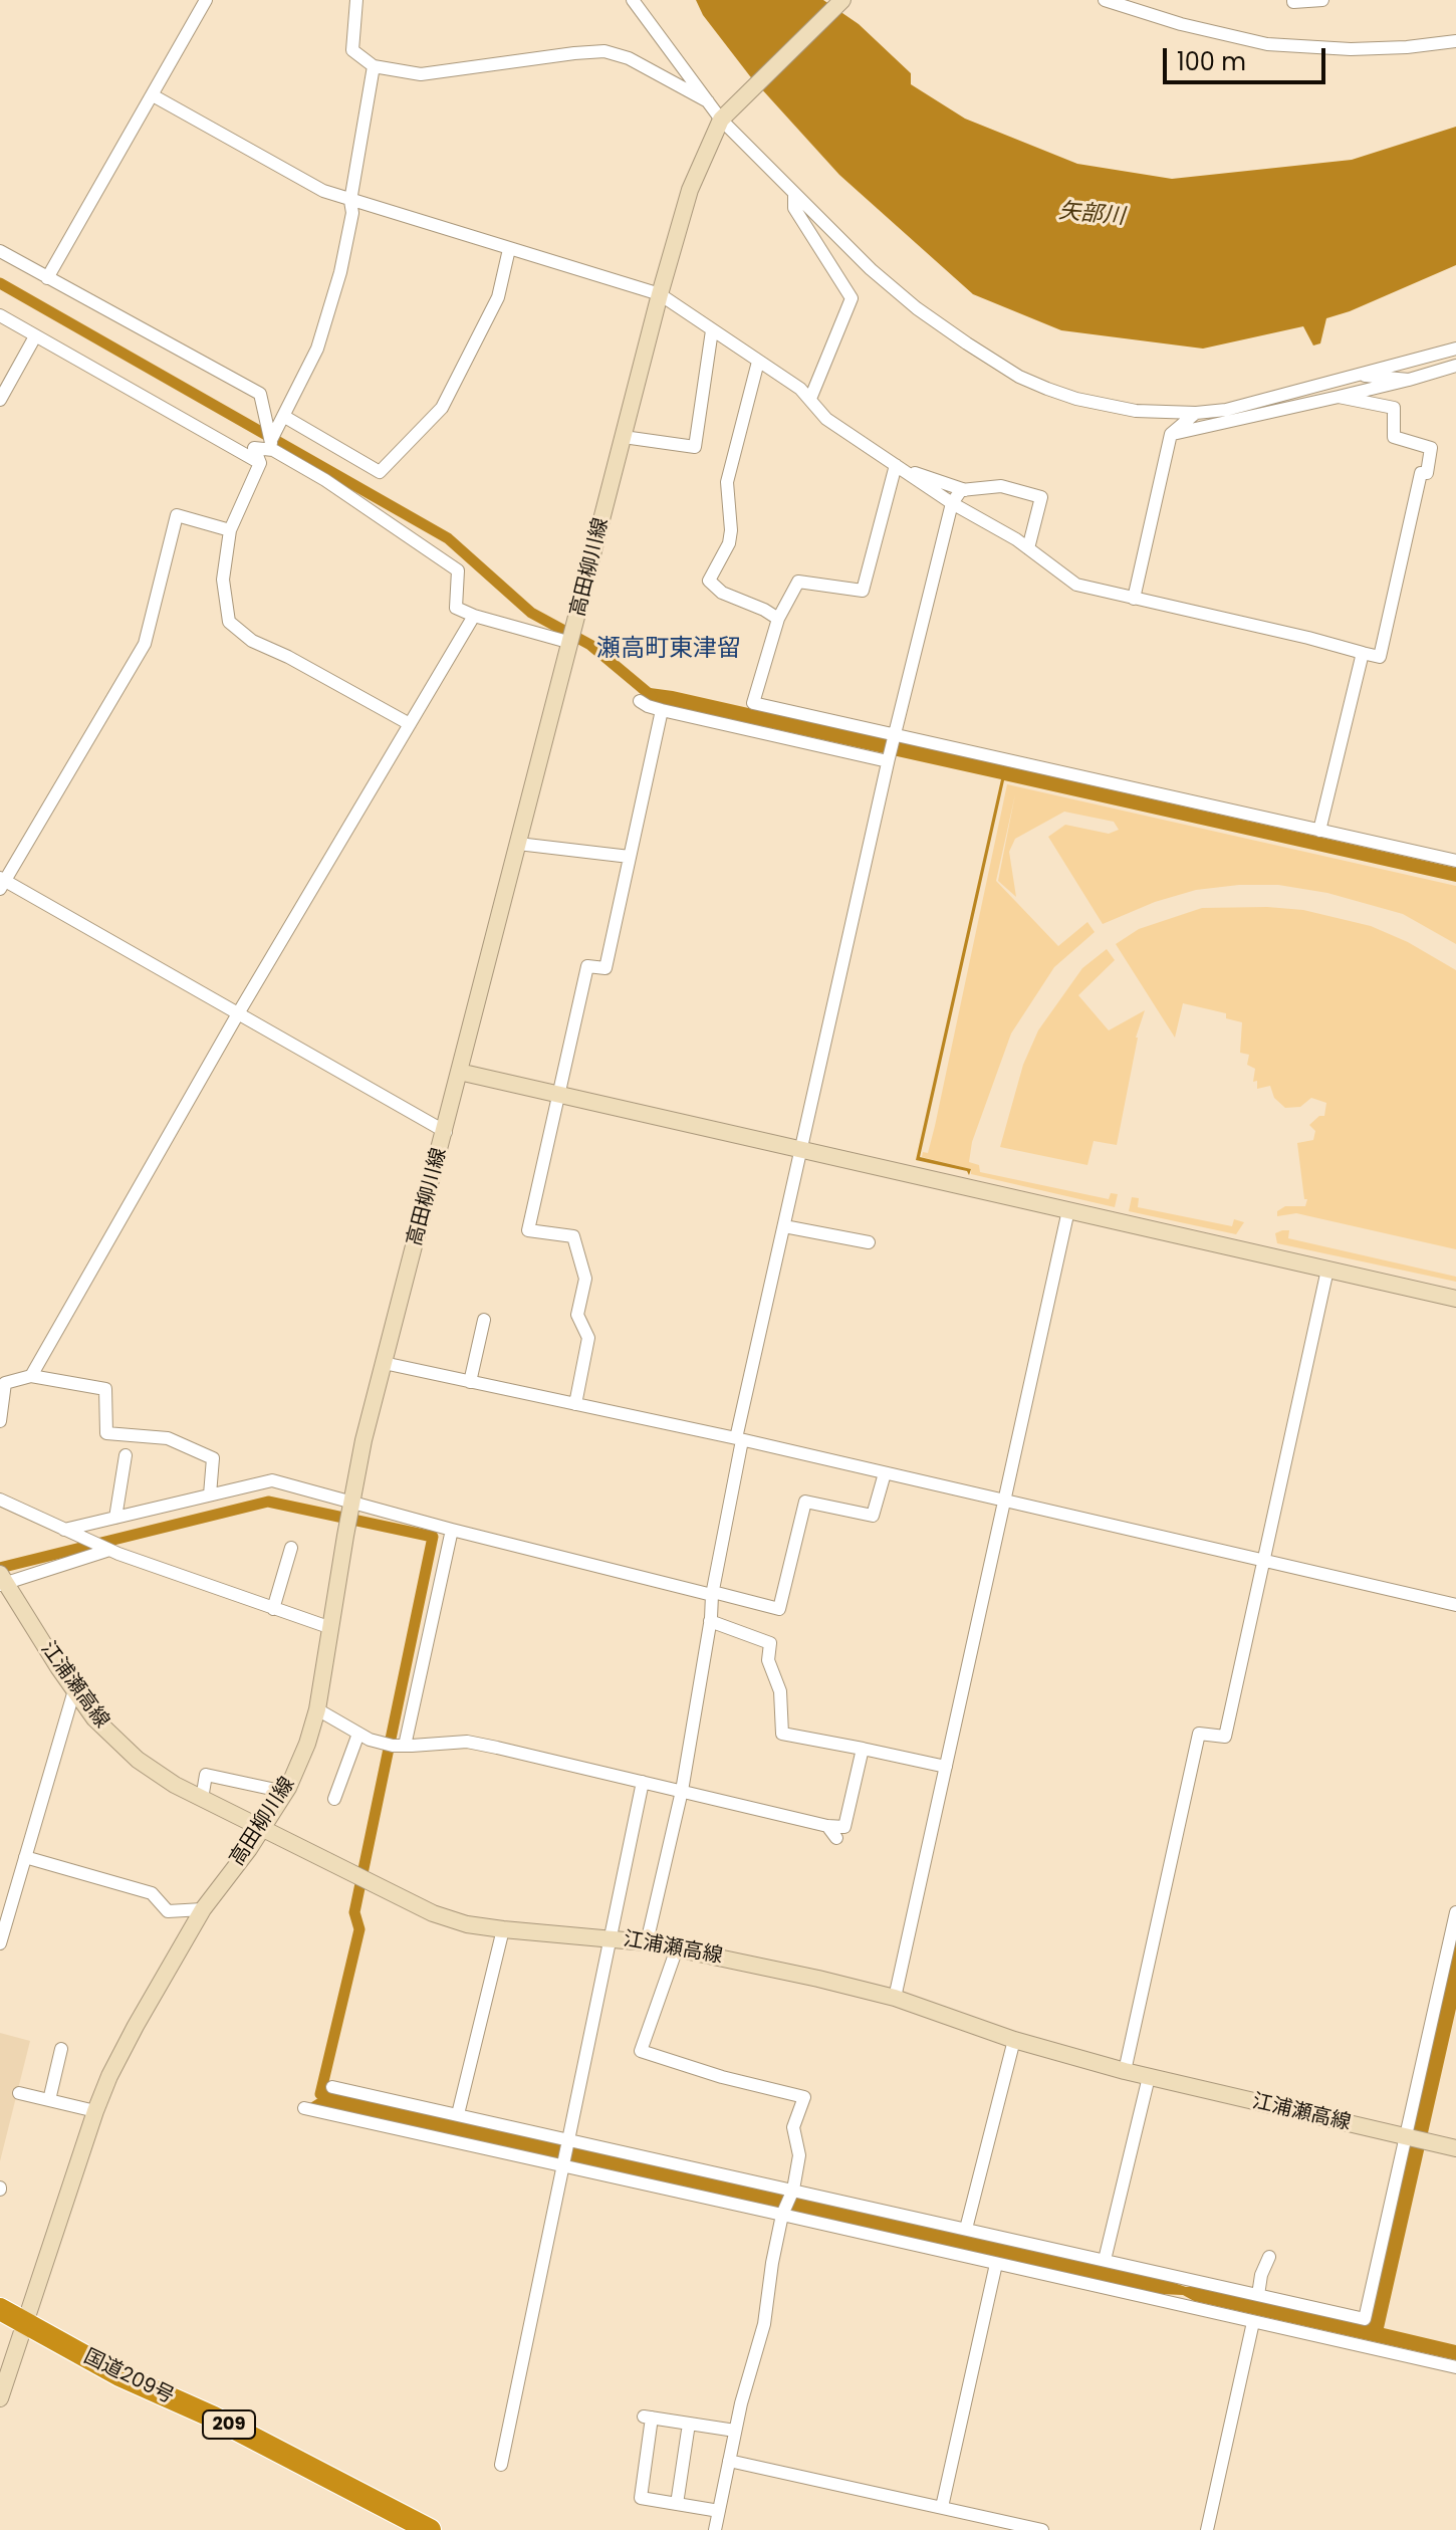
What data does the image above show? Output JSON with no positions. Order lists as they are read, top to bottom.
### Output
{
  "streets": {
    "highway": ["国道209号", "209"],
    "main road": ["高田柳川線", "江浦瀬高線"]
  },
  "crossings": [
    ["高田柳川線", "江浦瀬高線"],
    ["高田柳川線", "国道209号"]
  ],
  "districts": ["瀬高町東津留"],
  "water": ["矢部川"],
  "scale_bar": "100 m"
}
